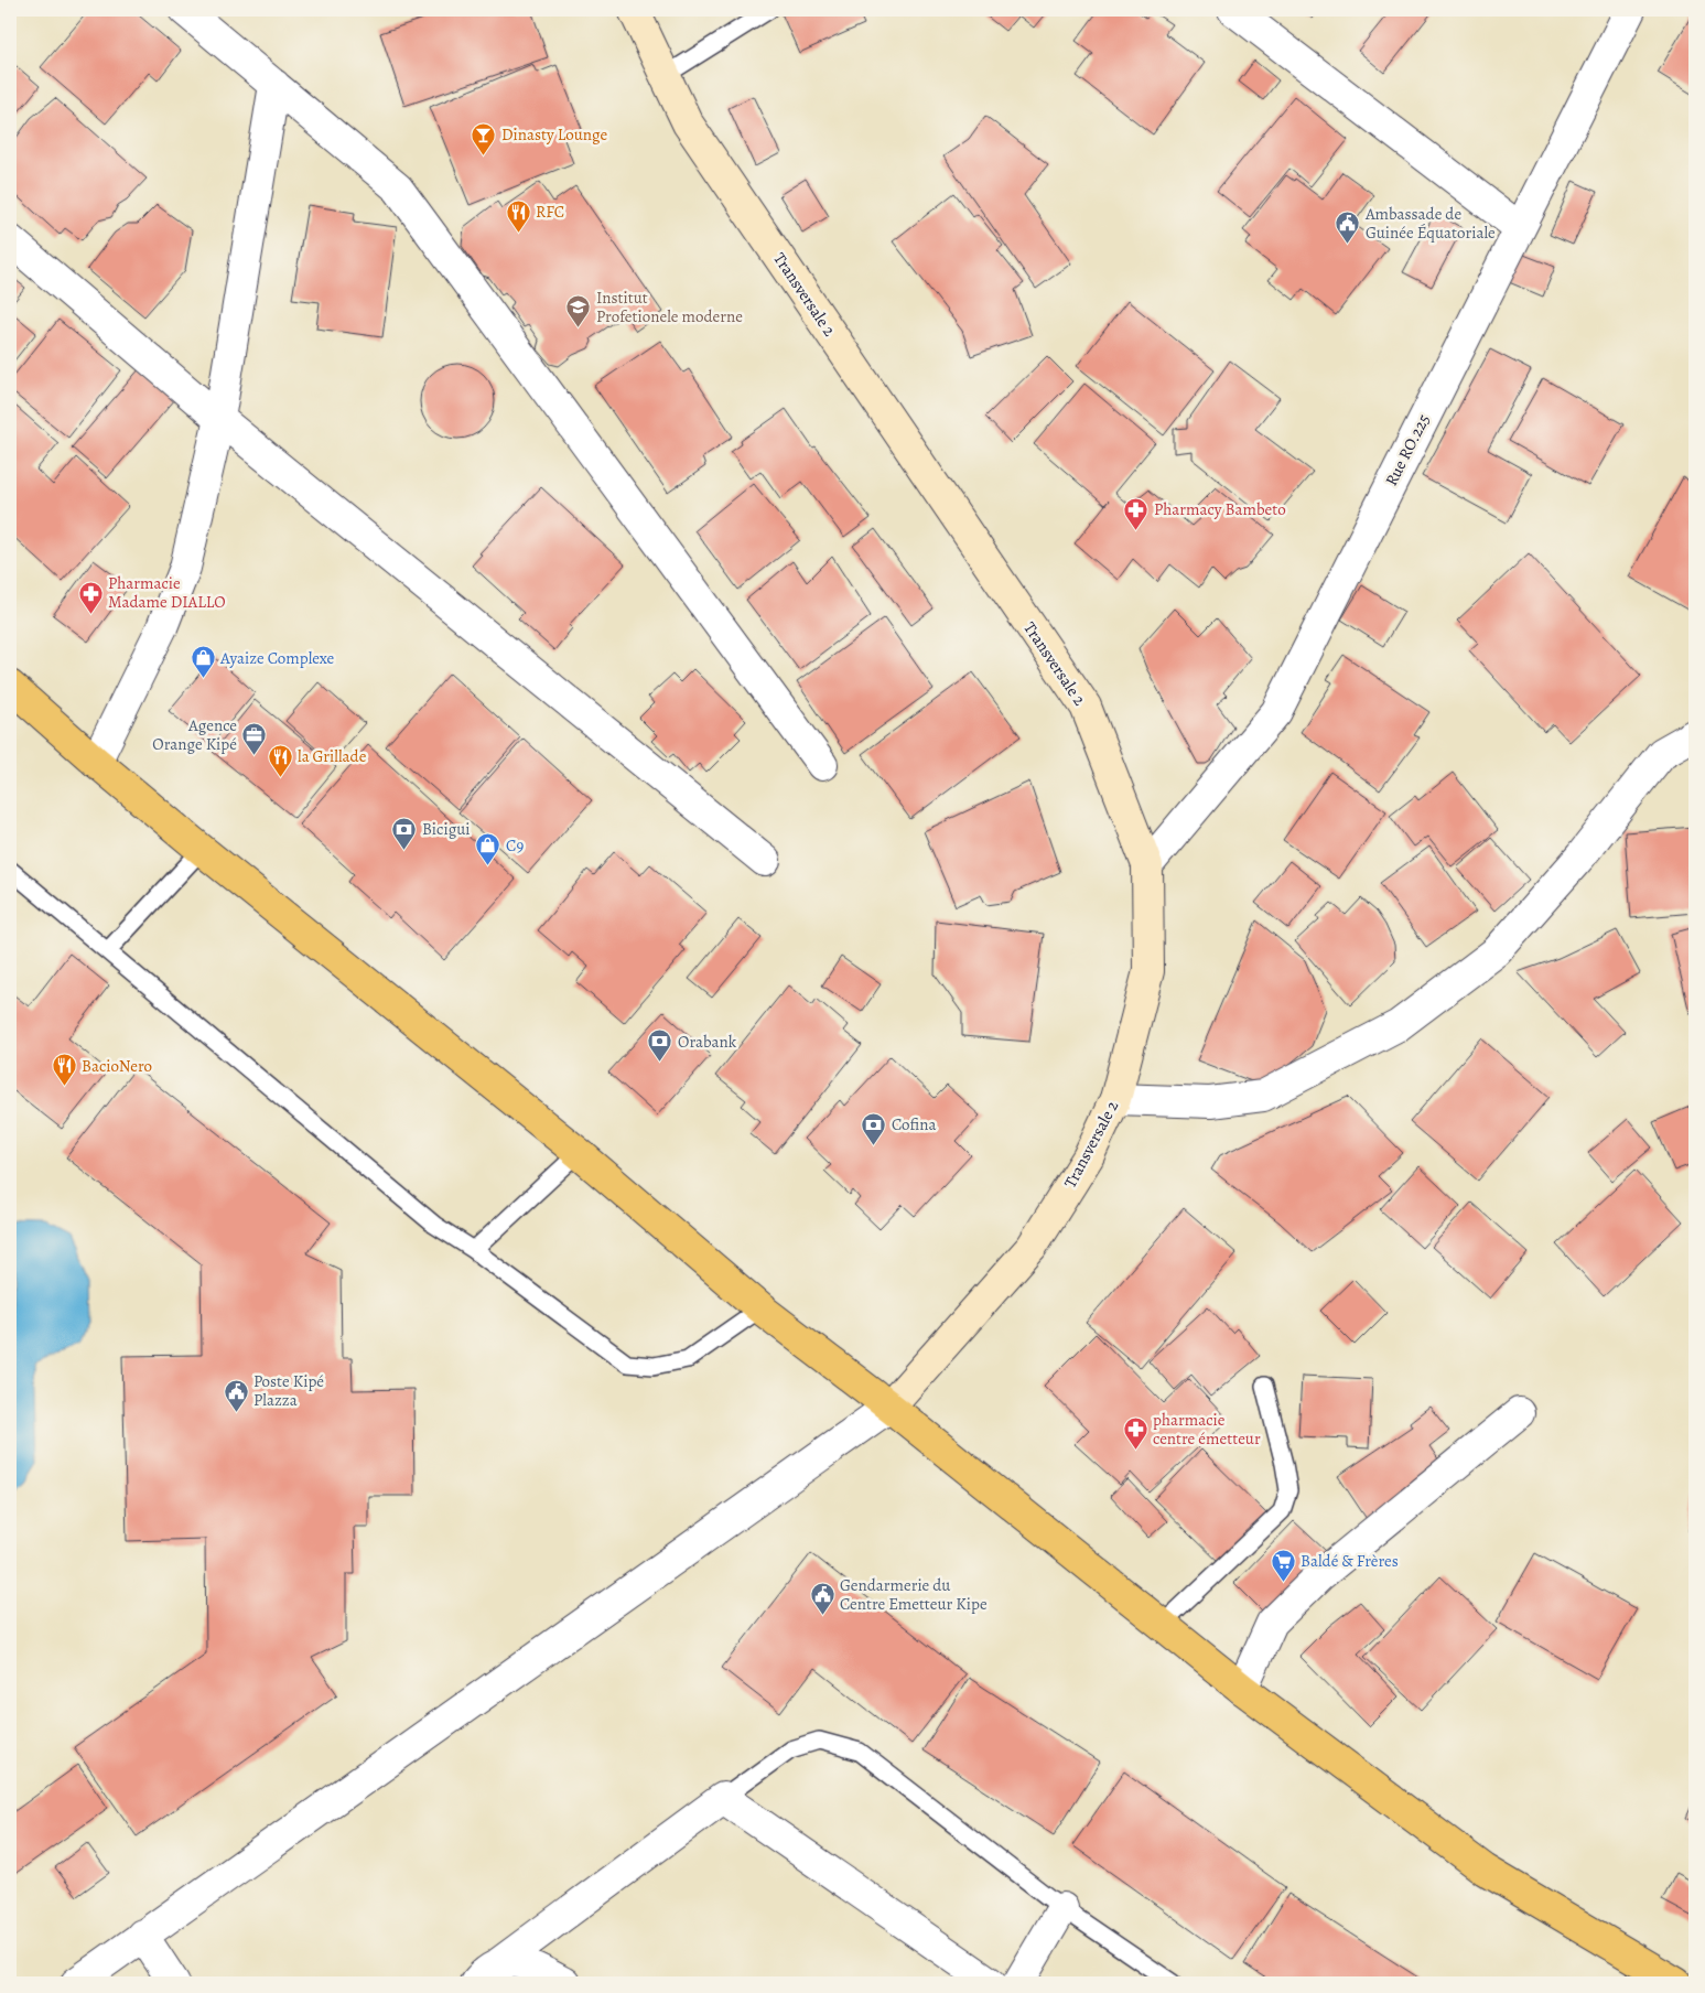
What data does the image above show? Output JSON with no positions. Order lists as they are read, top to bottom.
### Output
{
  "streets": {
    "main road": ["Transversale 2"],
    "street": ["Rue RO.225"]
  },
  "crossings": [
    ["Transversale 2", "Rue RO.225"]
  ],
  "places": {
    "bar": ["Dinasty Lounge"],
    "restaurant": ["RFC", "la Grillade", "BacioNero"],
    "public building": ["Ambassade de Guinée Équatoriale", "Poste Kipé Plazza", "Gendarmerie du Centre Emetteur Kipe"],
    "school or university": ["Institut Profetionele moderne"],
    "pharmacy": ["Pharmacy Bambeto", "Pharmacie Madame DIALLO", "pharmacie centre émetteur"],
    "shop": ["Ayaize Complexe", "C9"],
    "office": ["Agence Orange Kipé"],
    "bank": ["Bicigui", "Orabank", "Cofina"],
    "supermarket": ["Baldé & Frères"]
  }
}
